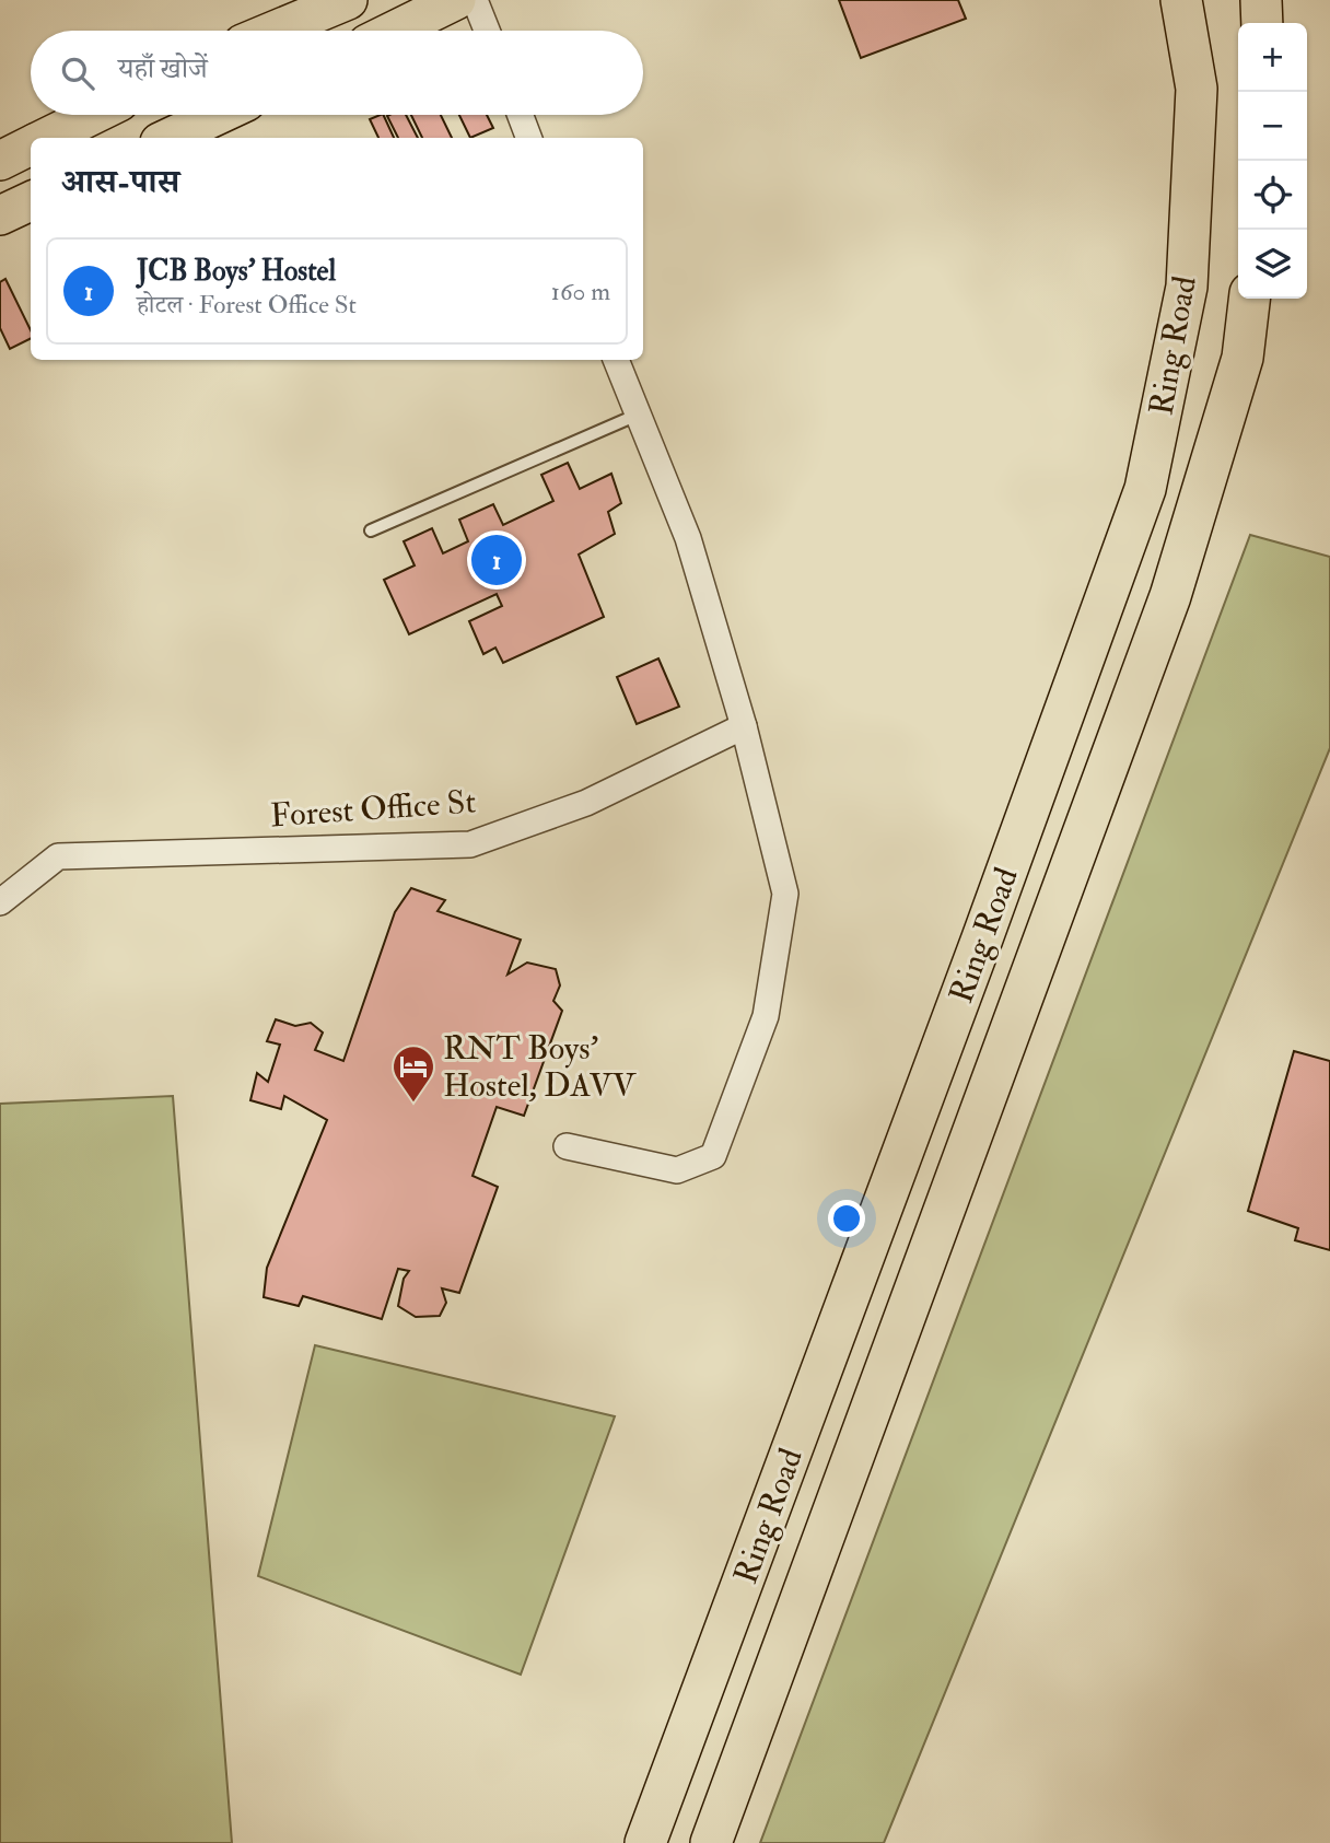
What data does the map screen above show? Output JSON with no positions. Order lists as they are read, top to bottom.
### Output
{
  "streets": {
    "highway": ["Ring Road"],
    "street": ["Forest Office St"]
  },
  "places": {
    "hotel": ["RNT Boys' Hostel, DAVV"]
  },
  "page": {
    "map_buttons": ["+", "−"],
    "search": "यहाँ खोजें",
    "heading": "आस-पास",
    "list": [
      {
        "mark": "1",
        "name": "JCB Boys' Hostel",
        "note": "होटल · Forest Office St",
        "value": "160 m"
      }
    ],
    "pins": "1"
  }
}
